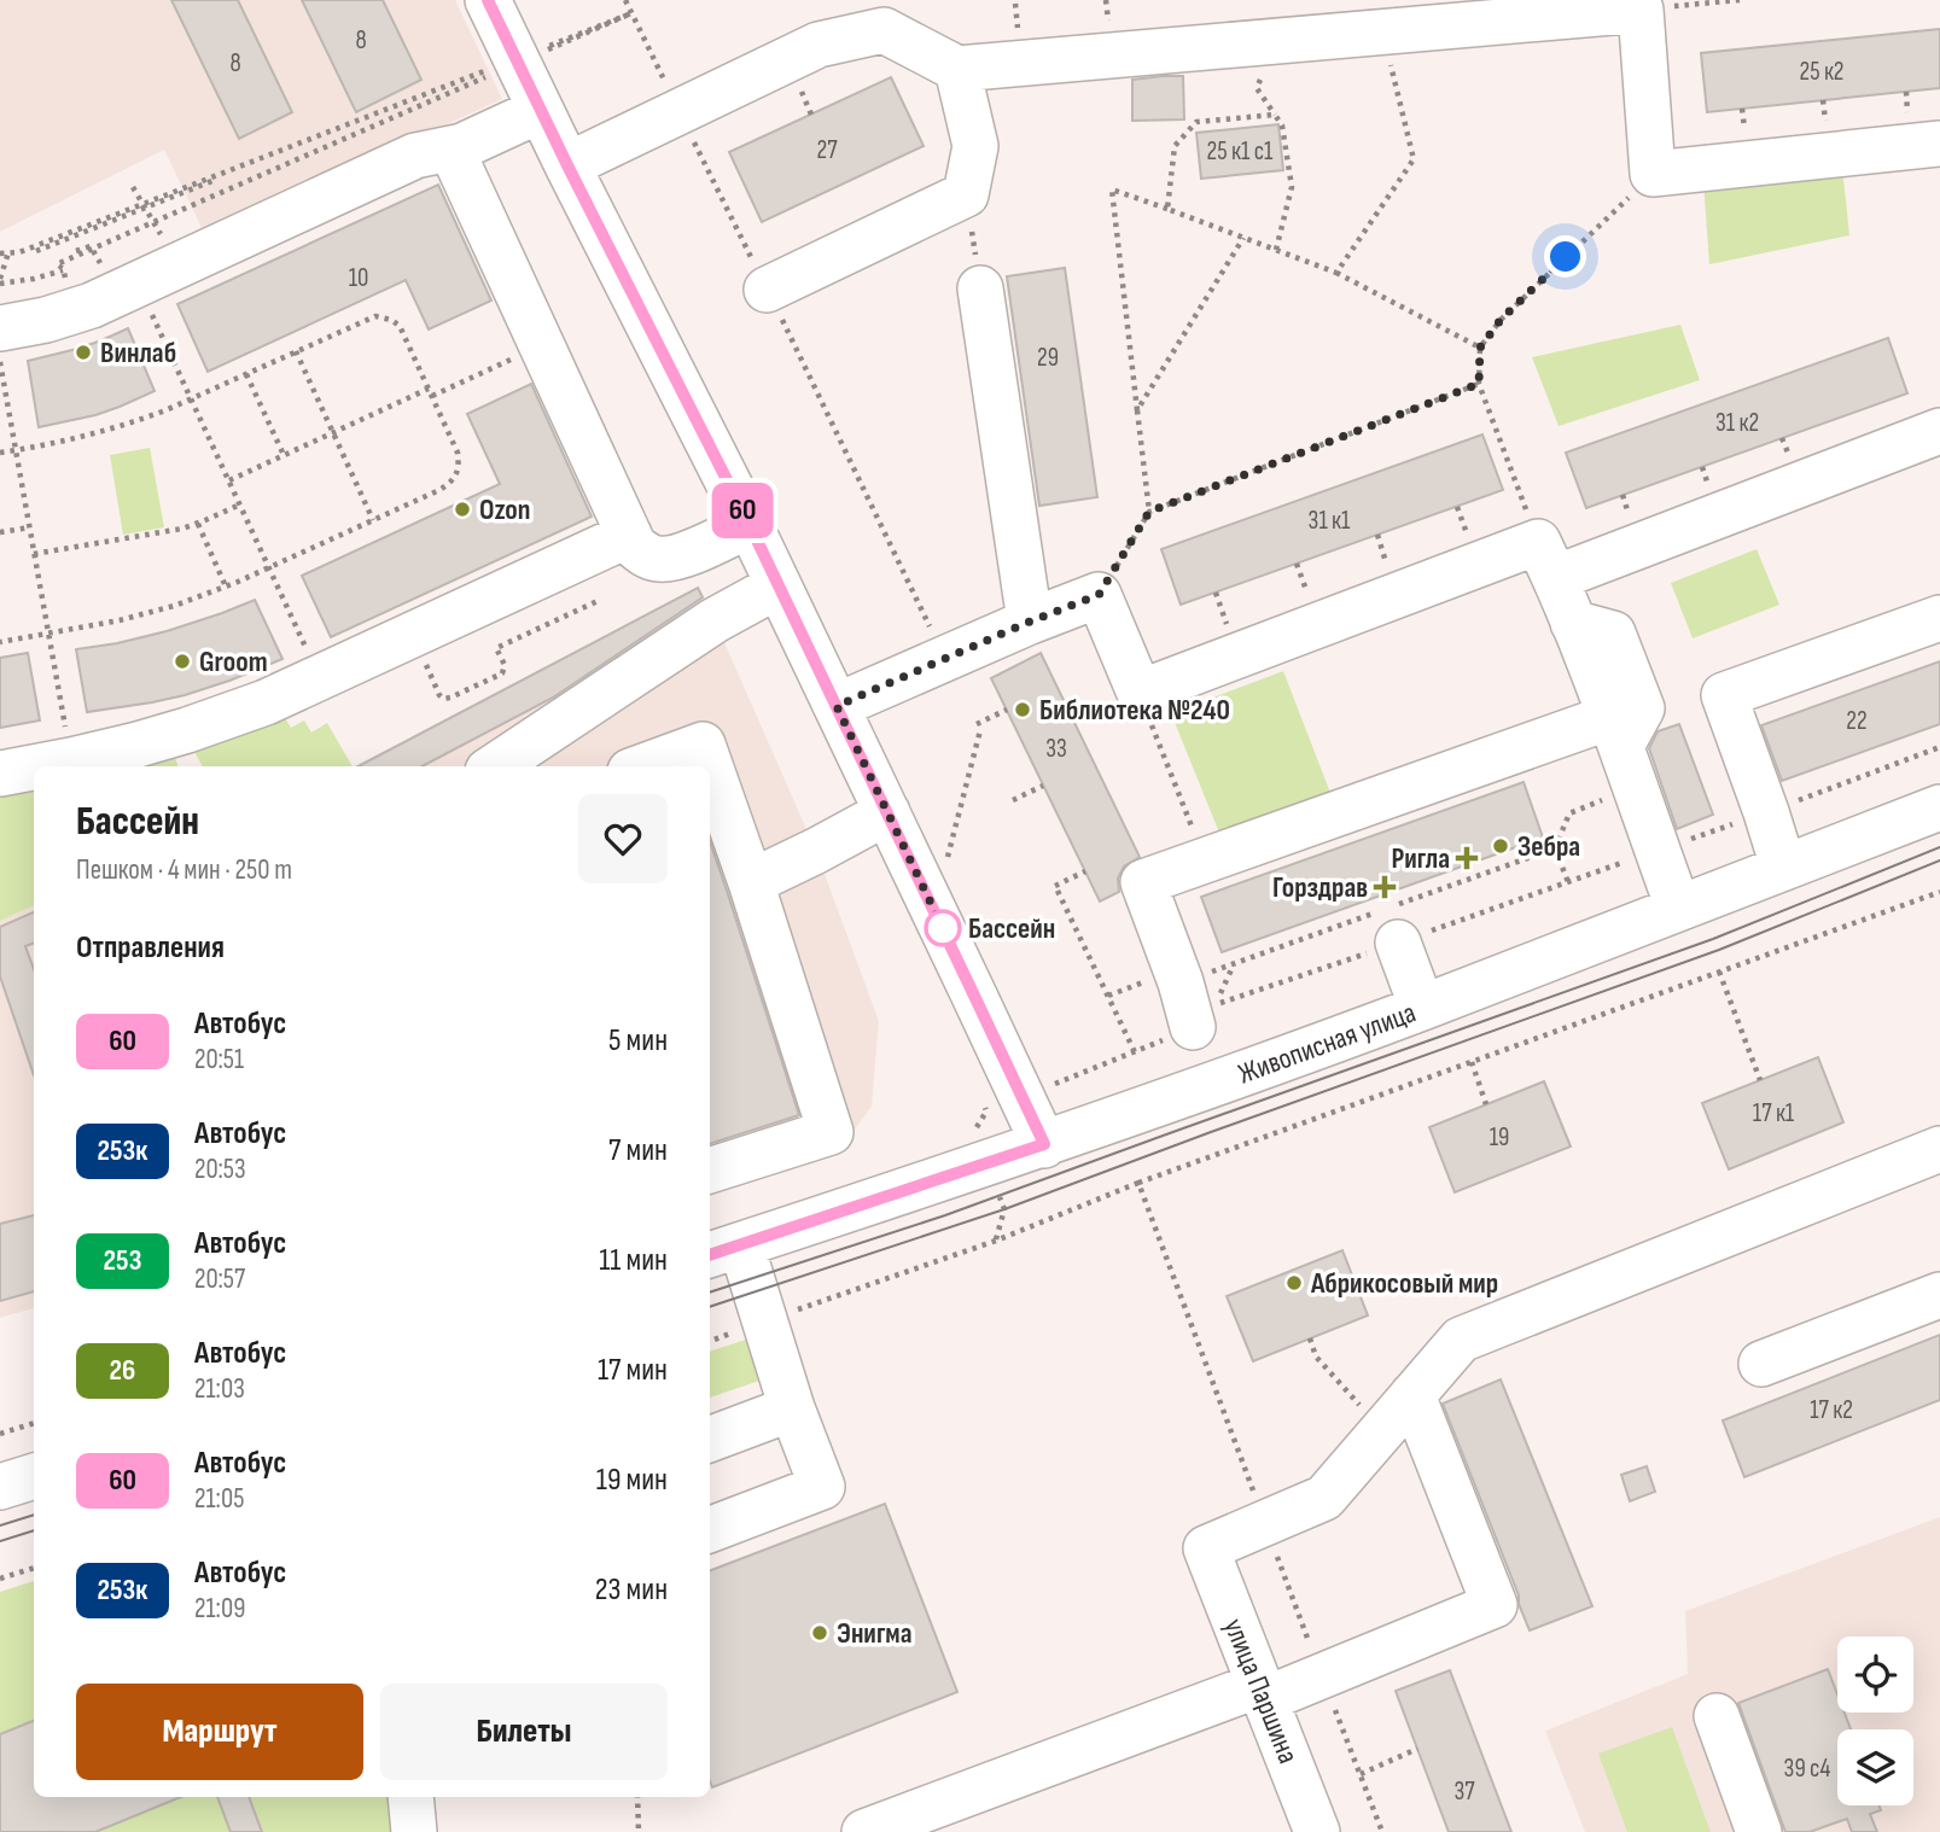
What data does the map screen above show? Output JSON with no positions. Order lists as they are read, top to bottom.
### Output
{
  "streets": {
    "street": ["Живописная улица", "улица Паршина"]
  },
  "places": {
    "other": [
      "Винлаб",
      "Ozon",
      "Groom",
      "Библиотека №240",
      "Зебра",
      "Бассейн",
      "Абрикосовый мир",
      "Энигма"
    ],
    "health": ["Ригла", "Горздрав"]
  },
  "lines": ["bus line 60"],
  "house_numbers": [
    "8",
    "8",
    "25 к2",
    "27",
    "25 к1 с1",
    "10",
    "29",
    "31 к2",
    "31 к1",
    "22",
    "33",
    "17 к1",
    "19",
    "17 к2",
    "39 с4",
    "37"
  ],
  "page": {
    "on_map": "60",
    "heading": [
      ["Бассейн", "Пешком · 4 мин · 250 m"],
      "Отправления"
    ],
    "list": [
      {
        "mark": "60",
        "name": "Автобус",
        "note": "20:51",
        "value": "5 мин"
      },
      {
        "mark": "253к",
        "name": "Автобус",
        "note": "20:53",
        "value": "7 мин"
      },
      {
        "mark": "253",
        "name": "Автобус",
        "note": "20:57",
        "value": "11 мин"
      },
      {
        "mark": "26",
        "name": "Автобус",
        "note": "21:03",
        "value": "17 мин"
      },
      {
        "mark": "60",
        "name": "Автобус",
        "note": "21:05",
        "value": "19 мин"
      },
      {
        "mark": "253к",
        "name": "Автобус",
        "note": "21:09",
        "value": "23 мин"
      }
    ],
    "buttons": ["Маршрут", "Билеты"]
  }
}
